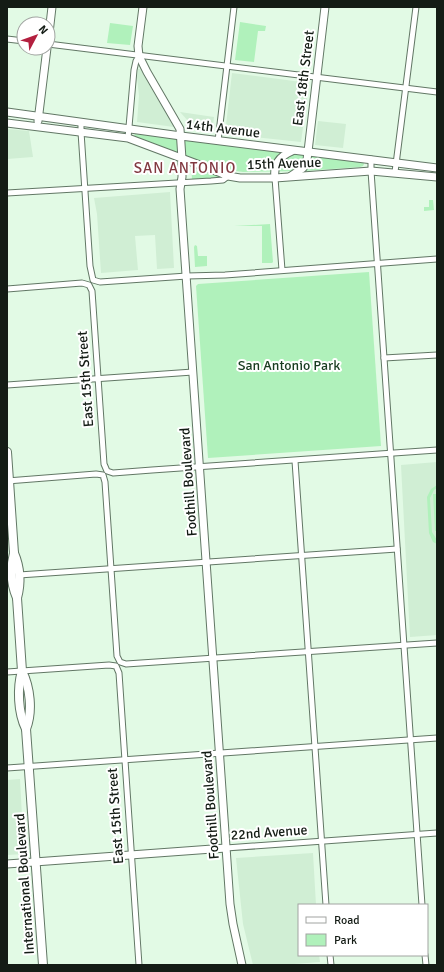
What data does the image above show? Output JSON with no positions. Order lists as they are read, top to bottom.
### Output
{
  "streets": {
    "main road": [
      "East 18th Street",
      "14th Avenue",
      "15th Avenue",
      "Foothill Boulevard",
      "22nd Avenue",
      "International Boulevard"
    ],
    "street": ["East 15th Street"]
  },
  "crossings": [
    ["East 18th Street", "14th Avenue"],
    ["East 18th Street", "15th Avenue"],
    ["14th Avenue", "Foothill Boulevard"],
    ["15th Avenue", "Foothill Boulevard"],
    ["East 15th Street", "Foothill Boulevard"],
    ["East 15th Street", "22nd Avenue"],
    ["East 15th Street", "International Boulevard"],
    ["Foothill Boulevard", "22nd Avenue"],
    ["22nd Avenue", "International Boulevard"]
  ],
  "districts": ["SAN ANTONIO"],
  "parks": ["San Antonio Park"],
  "legend": ["Road", "Park"],
  "north": "top right"
}
